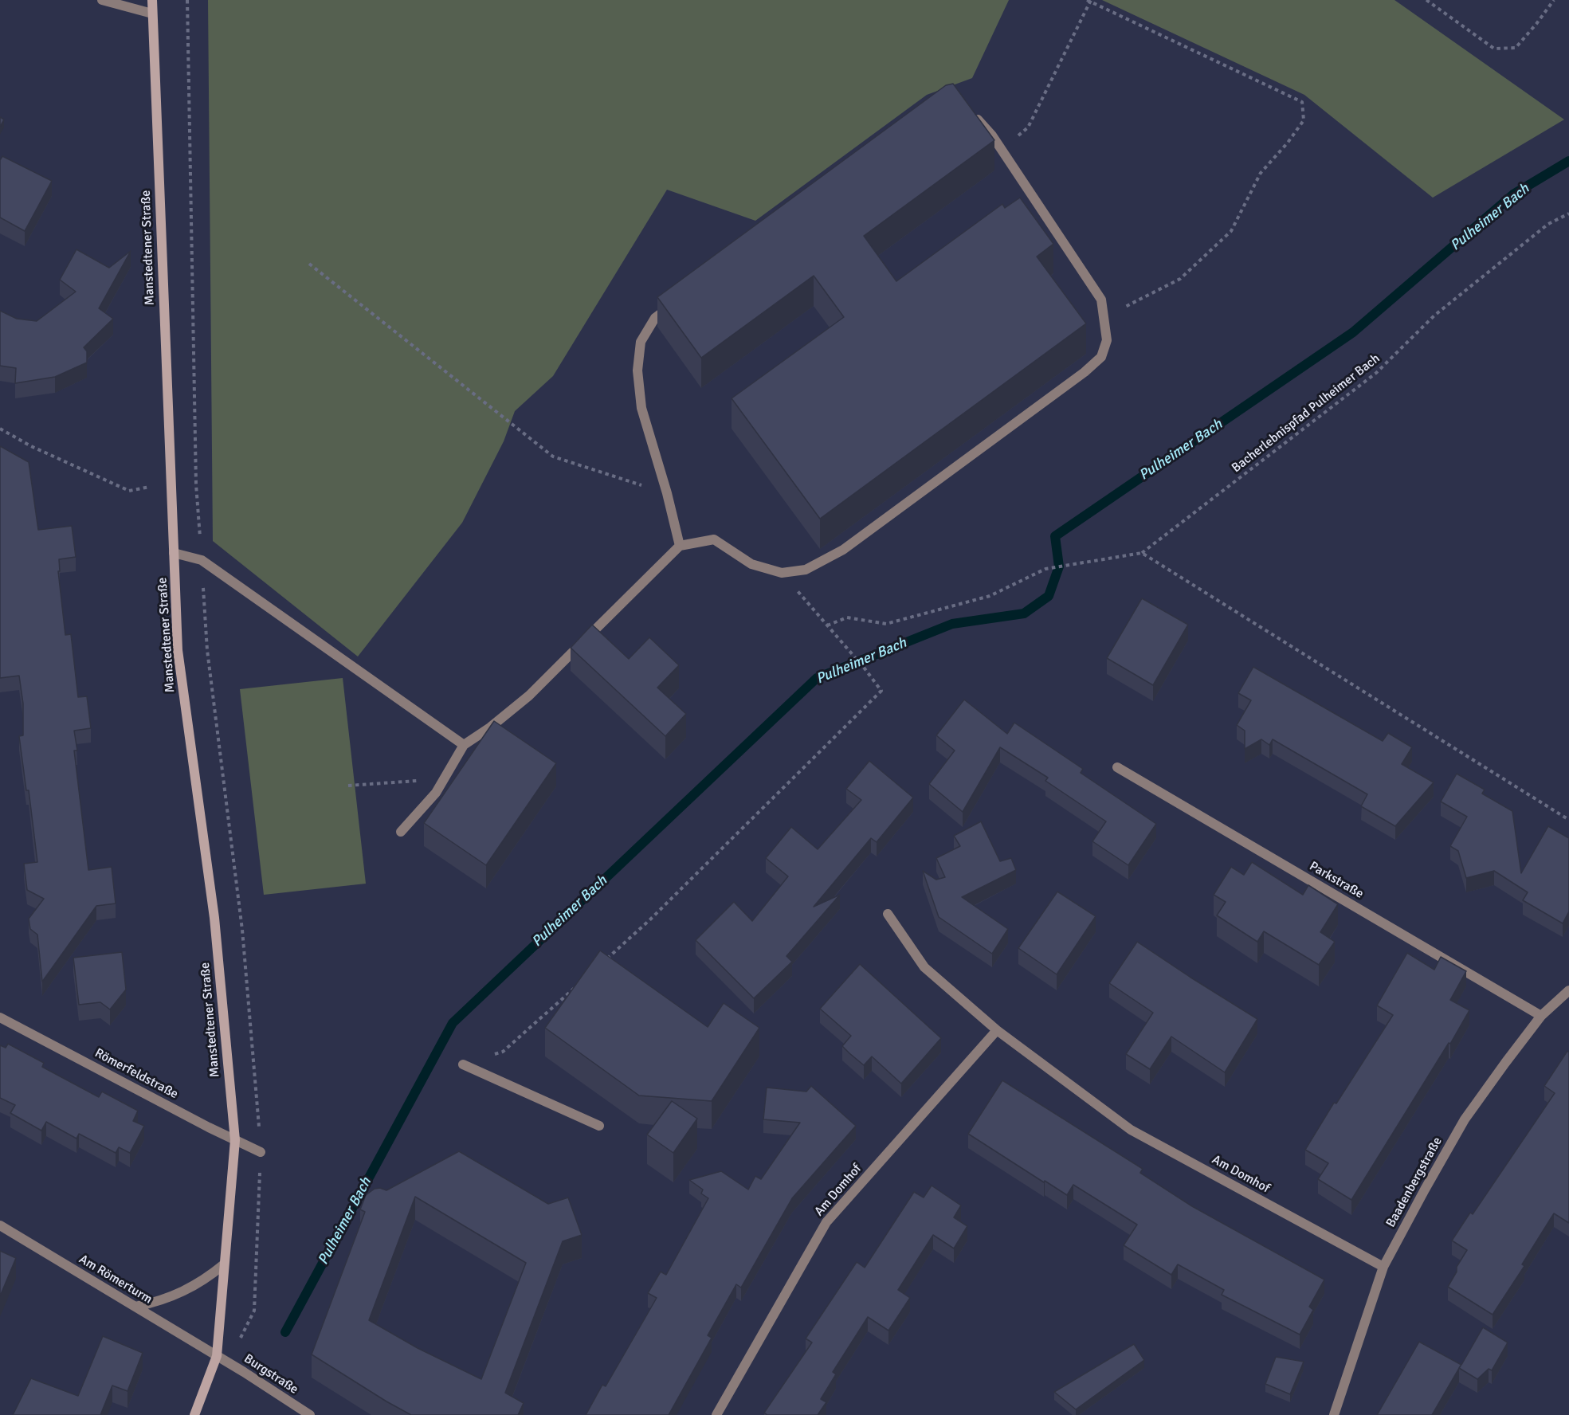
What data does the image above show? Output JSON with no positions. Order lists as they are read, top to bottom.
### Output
{
  "streets": {
    "street": [
      "Manstedtener Straße",
      "Parkstraße",
      "Römerfeldstraße",
      "Am Domhof",
      "Baadenbergstraße",
      "Am Römerturm",
      "Burgstraße"
    ],
    "path": ["Bacherlebnispfad Pulheimer Bach"]
  },
  "crossings": [
    ["Manstedtener Straße", "Römerfeldstraße"],
    ["Manstedtener Straße", "Am Römerturm"],
    ["Manstedtener Straße", "Burgstraße"],
    ["Parkstraße", "Baadenbergstraße"],
    ["Am Domhof", "Baadenbergstraße"],
    ["Am Römerturm", "Burgstraße"]
  ],
  "water": ["Pulheimer Bach"]
}
